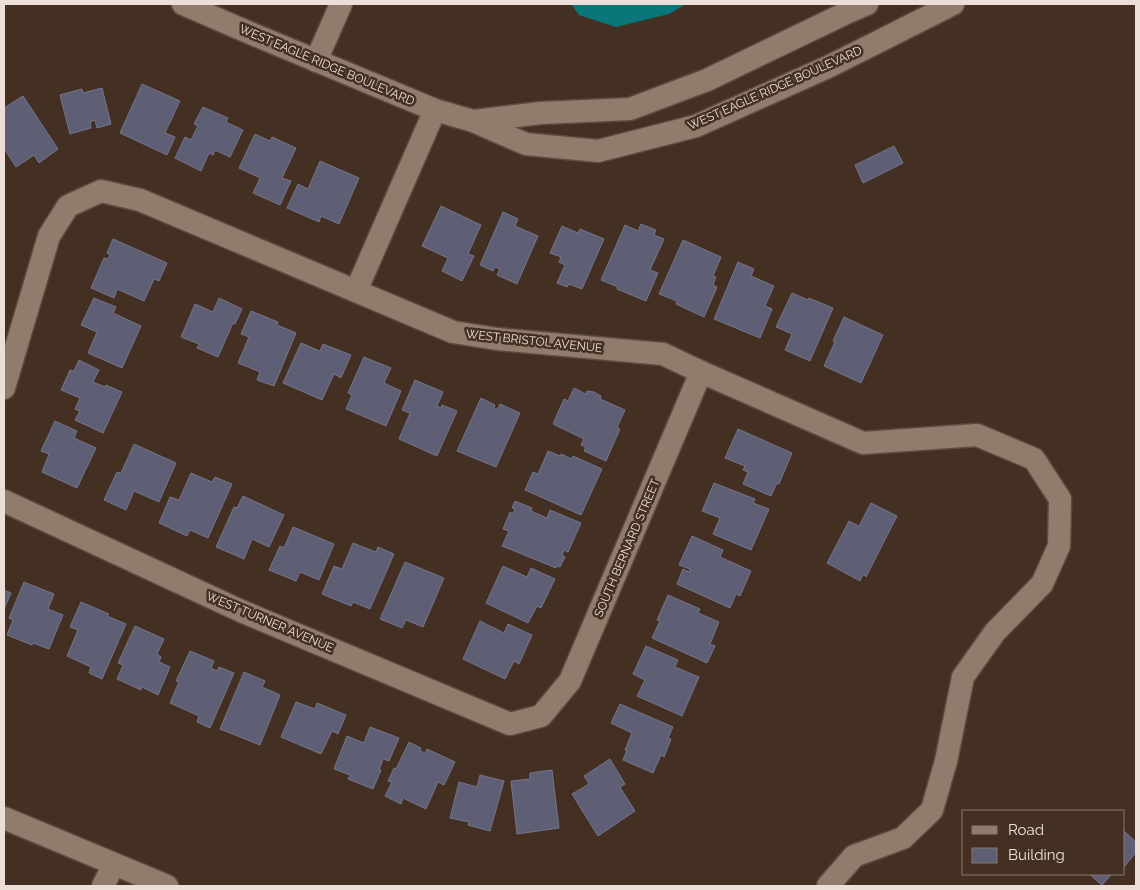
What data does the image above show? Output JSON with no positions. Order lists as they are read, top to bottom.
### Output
{
  "streets": {
    "street": [
      "WEST EAGLE RIDGE BOULEVARD",
      "WEST BRISTOL AVENUE",
      "SOUTH BERNARD STREET",
      "WEST TURNER AVENUE"
    ]
  },
  "crossings": [
    ["WEST BRISTOL AVENUE", "SOUTH BERNARD STREET"],
    ["SOUTH BERNARD STREET", "WEST TURNER AVENUE"]
  ],
  "legend": ["Road", "Building"]
}
